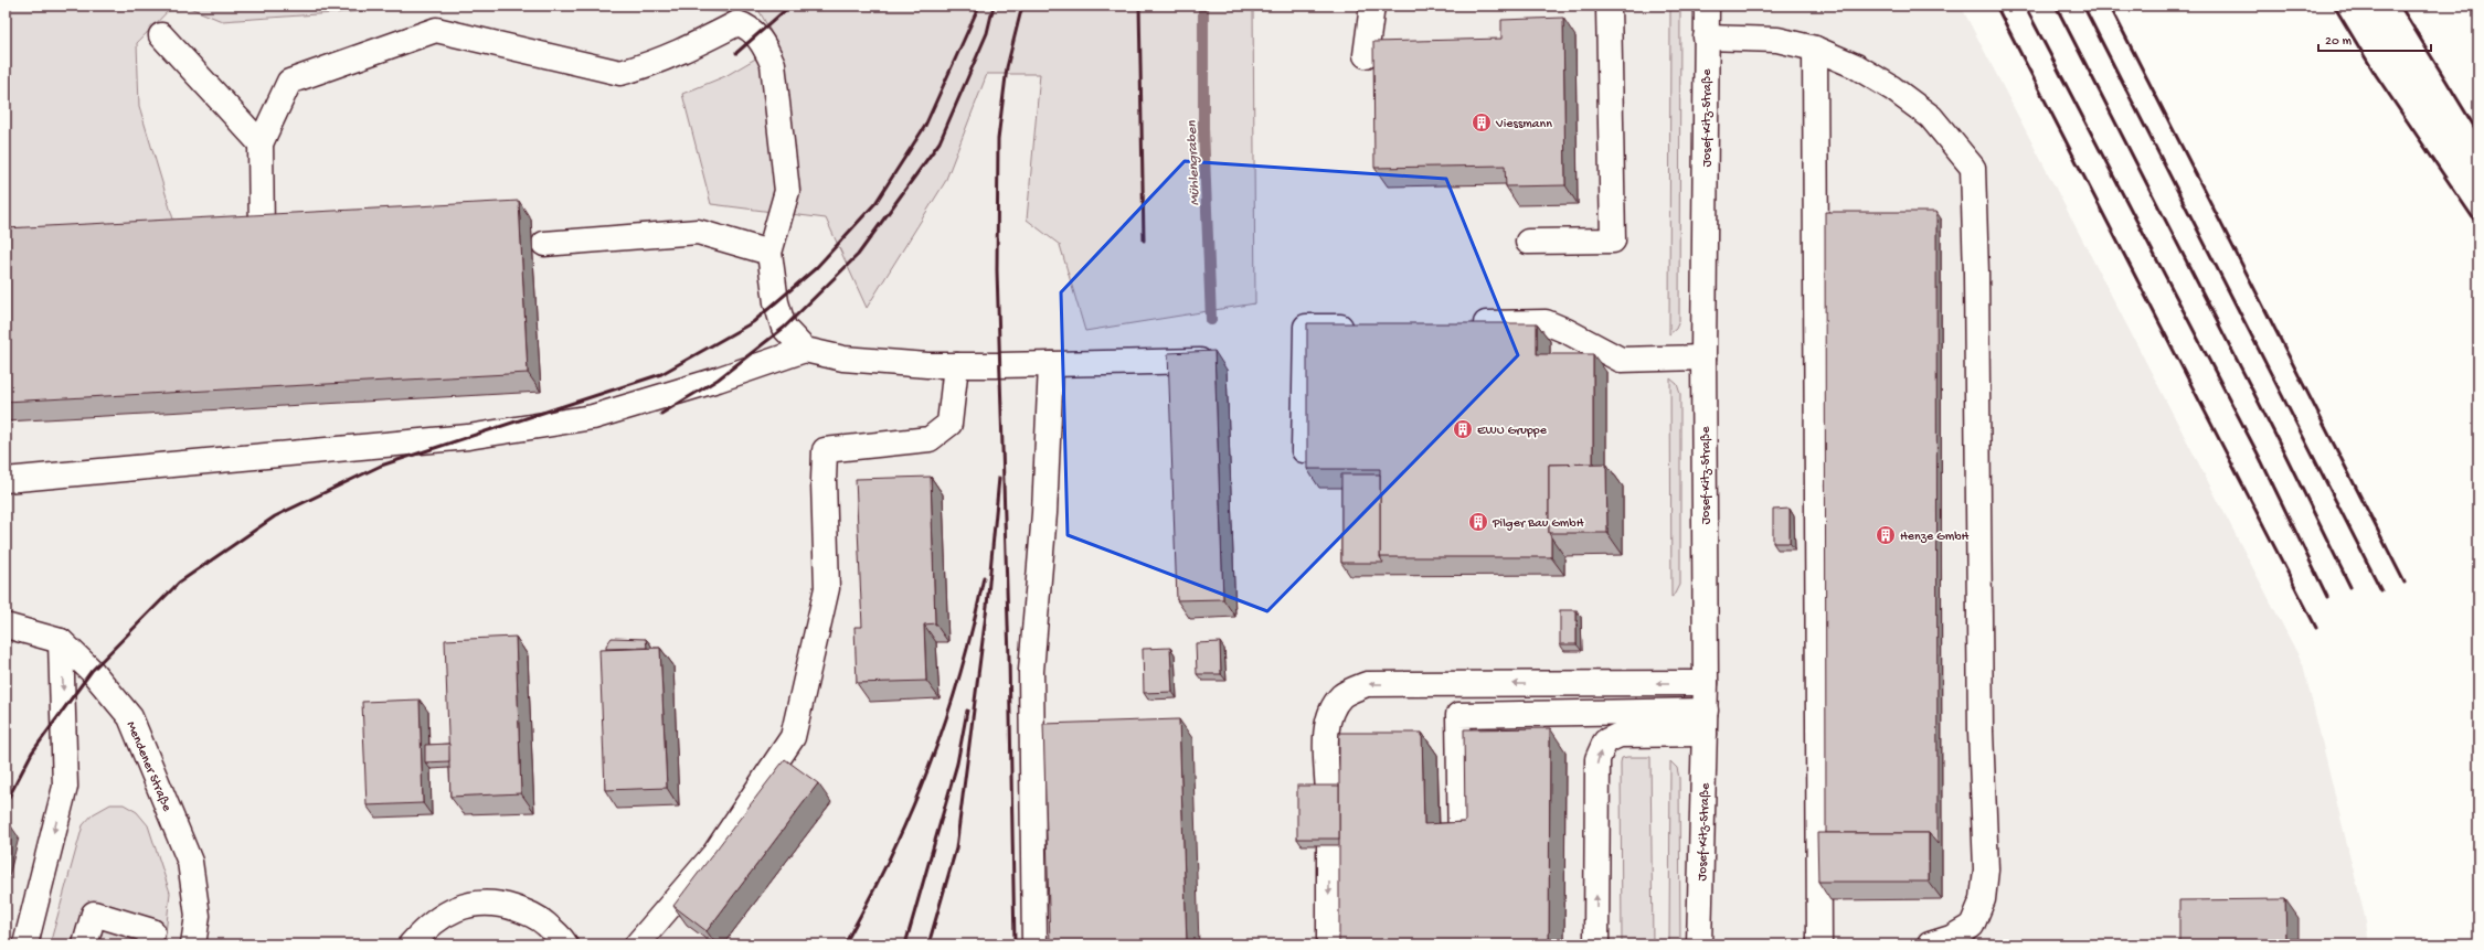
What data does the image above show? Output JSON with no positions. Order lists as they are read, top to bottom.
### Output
{
  "streets": {
    "street": ["Josef-Kitz-Straße", "Mendener Straße"]
  },
  "water": ["Mühlengraben"],
  "places": {
    "building": [
      "Viessmann",
      "EWU Gruppe",
      "Pilger Bau GmbH",
      "Henze GmbH"
    ]
  },
  "scale_bar": "20 m"
}
